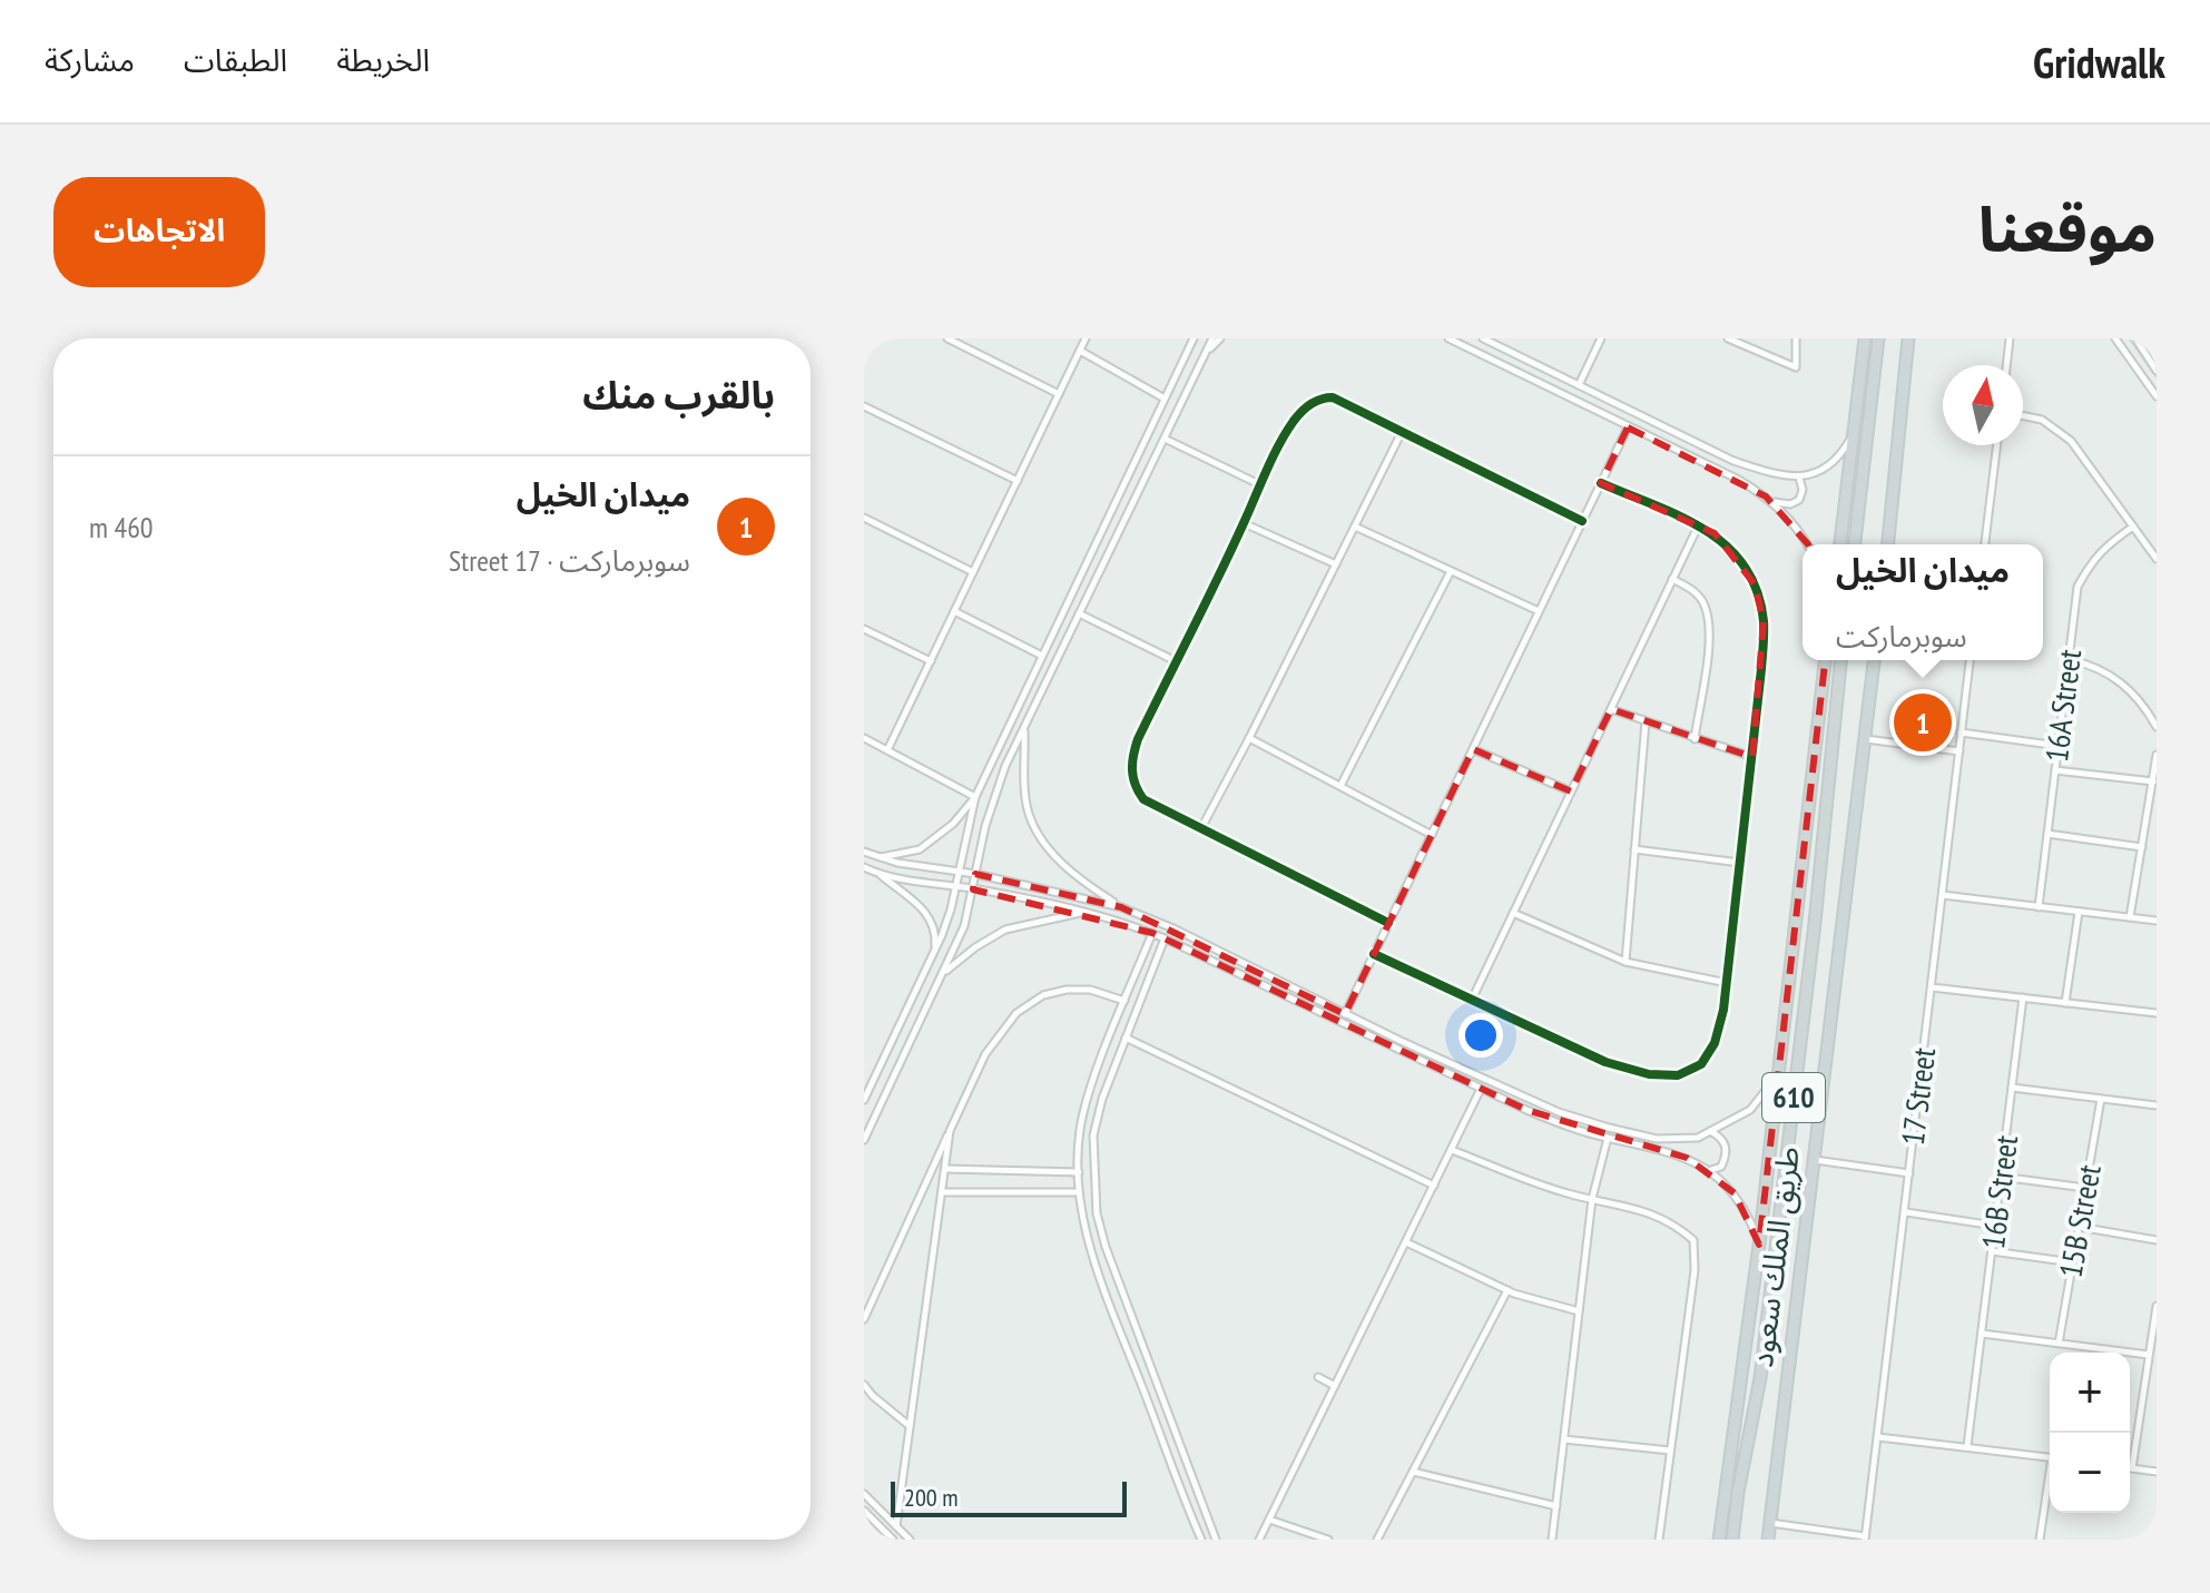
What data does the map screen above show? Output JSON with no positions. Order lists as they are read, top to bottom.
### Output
{
  "streets": {
    "main road": ["610", "طريق الملك سعود"],
    "street": [
      "16A Street",
      "17 Street",
      "16B Street",
      "15B Street"
    ]
  },
  "scale_bar": "200 m",
  "north": "top",
  "page": {
    "header": "Gridwalk",
    "nav": ["الخريطة", "الطبقات", "مشاركة"],
    "title": "موقعنا",
    "buttons": "الاتجاهات",
    "heading": "بالقرب منك",
    "list": [
      {
        "mark": "1",
        "name": "ميدان الخيل",
        "note": "سوبرماركت · 17 Street",
        "value": "460 m"
      }
    ],
    "popup": ["ميدان الخيل", "سوبرماركت"],
    "pins": "1",
    "map_buttons": ["+", "−"],
    "scale": "200 m"
  }
}
